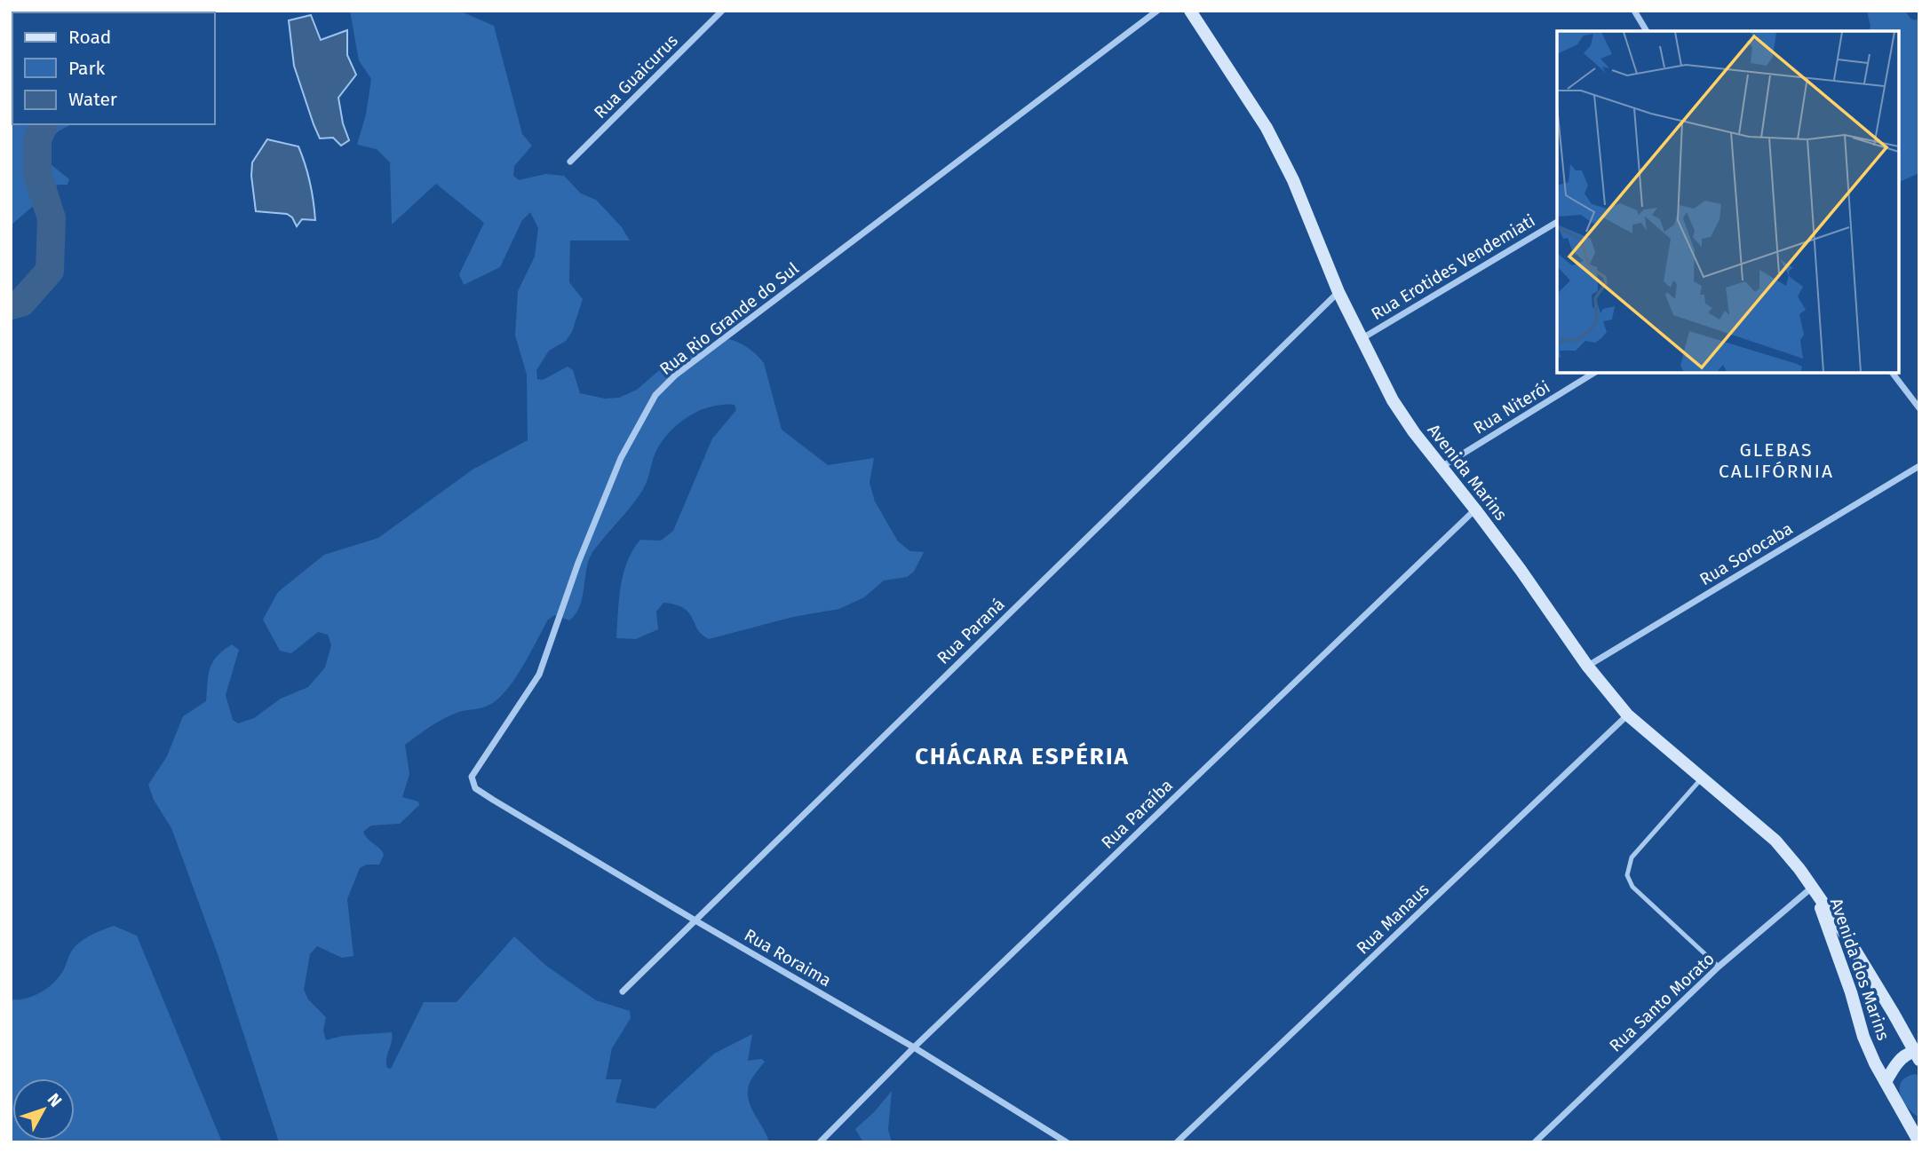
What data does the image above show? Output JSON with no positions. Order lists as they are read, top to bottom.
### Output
{
  "streets": {
    "street": [
      "Rua Guaicurus",
      "Rua Erotides Vendemiati",
      "Rua Rio Grande do Sul",
      "Rua Niterói",
      "Avenida Marins",
      "Rua Sorocaba",
      "Rua Paraná",
      "Rua Paraíba",
      "Rua Manaus",
      "Rua Roraima",
      "Avenida dos Marins",
      "Rua Santo Morato"
    ]
  },
  "crossings": [
    ["Rua Erotides Vendemiati", "Avenida Marins"],
    ["Rua Rio Grande do Sul", "Rua Roraima"],
    ["Rua Niterói", "Avenida Marins"],
    ["Avenida Marins", "Rua Sorocaba"],
    ["Avenida Marins", "Rua Paraná"],
    ["Avenida Marins", "Rua Paraíba"],
    ["Avenida Marins", "Rua Manaus"],
    ["Avenida Marins", "Avenida dos Marins"],
    ["Avenida Marins", "Rua Santo Morato"],
    ["Rua Paraná", "Rua Roraima"],
    ["Rua Paraíba", "Rua Roraima"],
    ["Avenida dos Marins", "Rua Santo Morato"]
  ],
  "districts": ["GLEBAS CALIFÓRNIA", "CHÁCARA ESPÉRIA"],
  "legend": ["Road", "Park", "Water"],
  "north": "top right"
}
